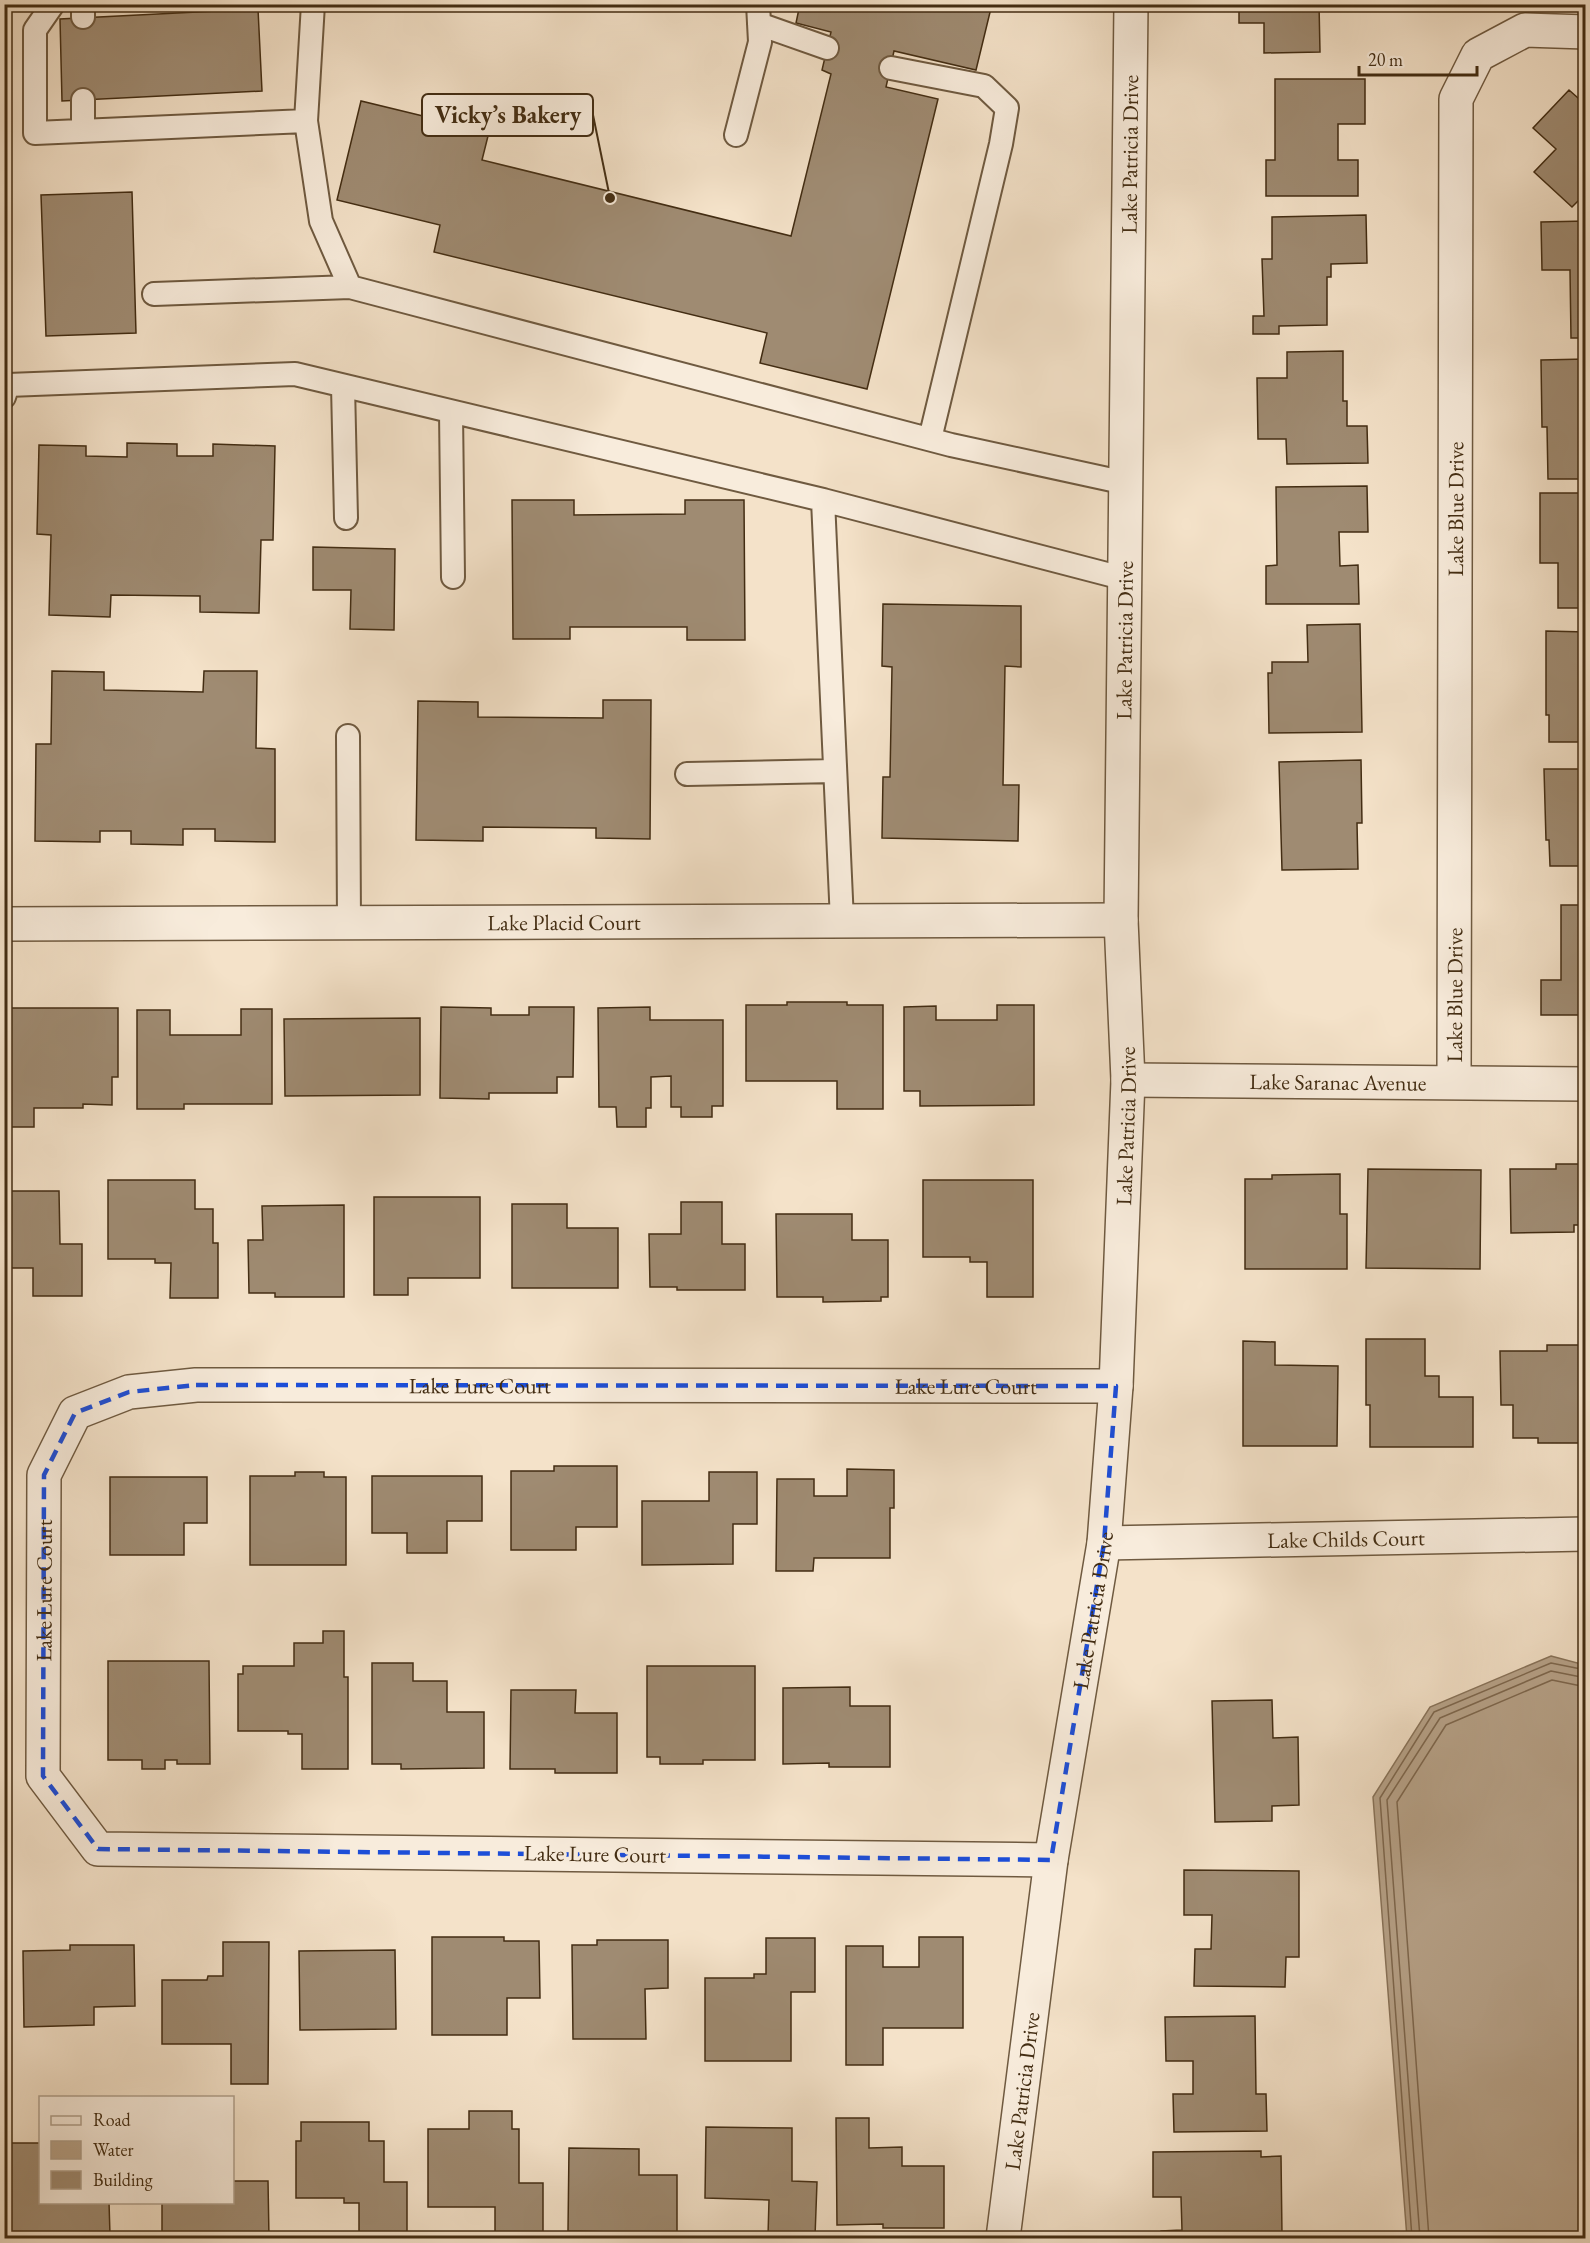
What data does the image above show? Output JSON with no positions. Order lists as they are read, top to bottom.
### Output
{
  "streets": {
    "street": [
      "Lake Patricia Drive",
      "Lake Blue Drive",
      "Lake Placid Court",
      "Lake Saranac Avenue",
      "Lake Lure Court",
      "Lake Childs Court"
    ]
  },
  "crossings": [
    ["Lake Patricia Drive", "Lake Placid Court"],
    ["Lake Patricia Drive", "Lake Saranac Avenue"],
    ["Lake Patricia Drive", "Lake Lure Court"],
    ["Lake Patricia Drive", "Lake Childs Court"],
    ["Lake Blue Drive", "Lake Saranac Avenue"]
  ],
  "places": ["Vicky’s Bakery"],
  "legend": ["Road", "Water", "Building"],
  "scale_bar": "20 m"
}
